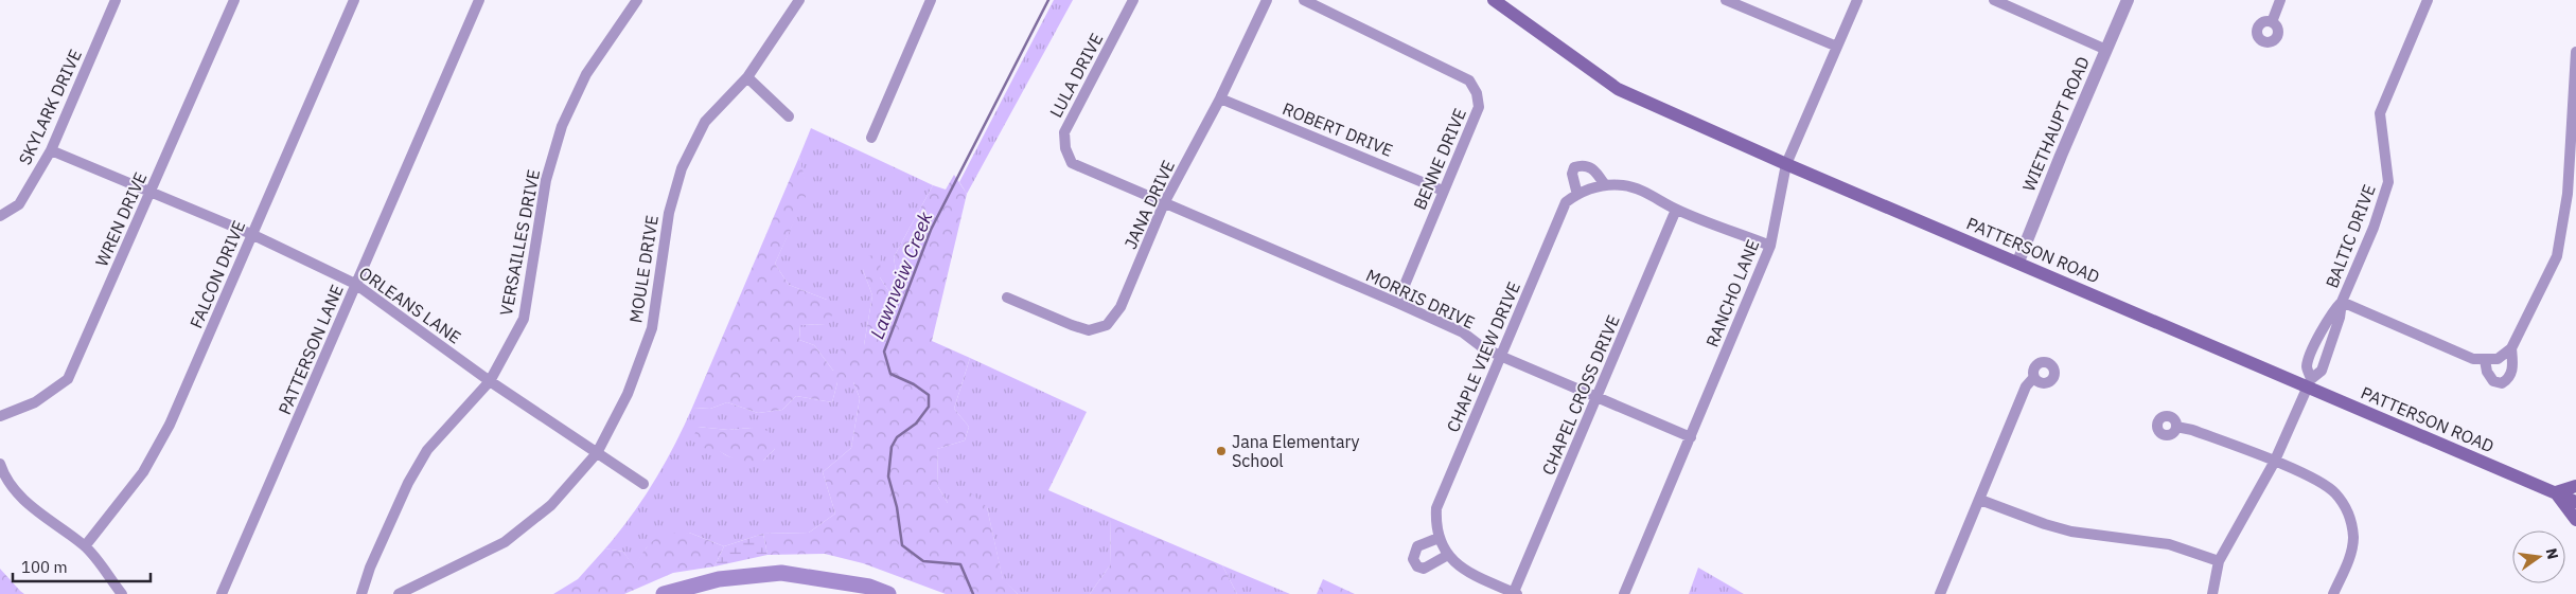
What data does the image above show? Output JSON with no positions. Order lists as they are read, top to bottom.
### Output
{
  "streets": {
    "main road": ["PATTERSON ROAD"],
    "street": [
      "LULA DRIVE",
      "SKYLARK DRIVE",
      "WIETHAUPT ROAD",
      "ROBERT DRIVE",
      "BENNE DRIVE",
      "JANA DRIVE",
      "WREN DRIVE",
      "BALTIC DRIVE",
      "VERSAILLES DRIVE",
      "MOULE DRIVE",
      "FALCON DRIVE",
      "RANCHO LANE",
      "MORRIS DRIVE",
      "ORLEANS LANE",
      "PATTERSON LANE",
      "CHAPLE VIEW DRIVE",
      "CHAPEL CROSS DRIVE"
    ]
  },
  "crossings": [
    ["LULA DRIVE", "JANA DRIVE"],
    ["LULA DRIVE", "MORRIS DRIVE"],
    ["SKYLARK DRIVE", "ORLEANS LANE"],
    ["WIETHAUPT ROAD", "PATTERSON ROAD"],
    ["ROBERT DRIVE", "BENNE DRIVE"],
    ["ROBERT DRIVE", "JANA DRIVE"],
    ["BENNE DRIVE", "MORRIS DRIVE"],
    ["JANA DRIVE", "MORRIS DRIVE"],
    ["WREN DRIVE", "ORLEANS LANE"],
    ["BALTIC DRIVE", "PATTERSON ROAD"],
    ["VERSAILLES DRIVE", "ORLEANS LANE"],
    ["PATTERSON ROAD", "RANCHO LANE"],
    ["MOULE DRIVE", "ORLEANS LANE"],
    ["FALCON DRIVE", "ORLEANS LANE"],
    ["RANCHO LANE", "MORRIS DRIVE"],
    ["MORRIS DRIVE", "CHAPLE VIEW DRIVE"],
    ["MORRIS DRIVE", "CHAPEL CROSS DRIVE"],
    ["ORLEANS LANE", "PATTERSON LANE"],
    ["CHAPLE VIEW DRIVE", "CHAPEL CROSS DRIVE"]
  ],
  "water": ["Lawnveiw Creek"],
  "places": ["Jana Elementary School"],
  "scale_bar": "100 m",
  "north": "right"
}
